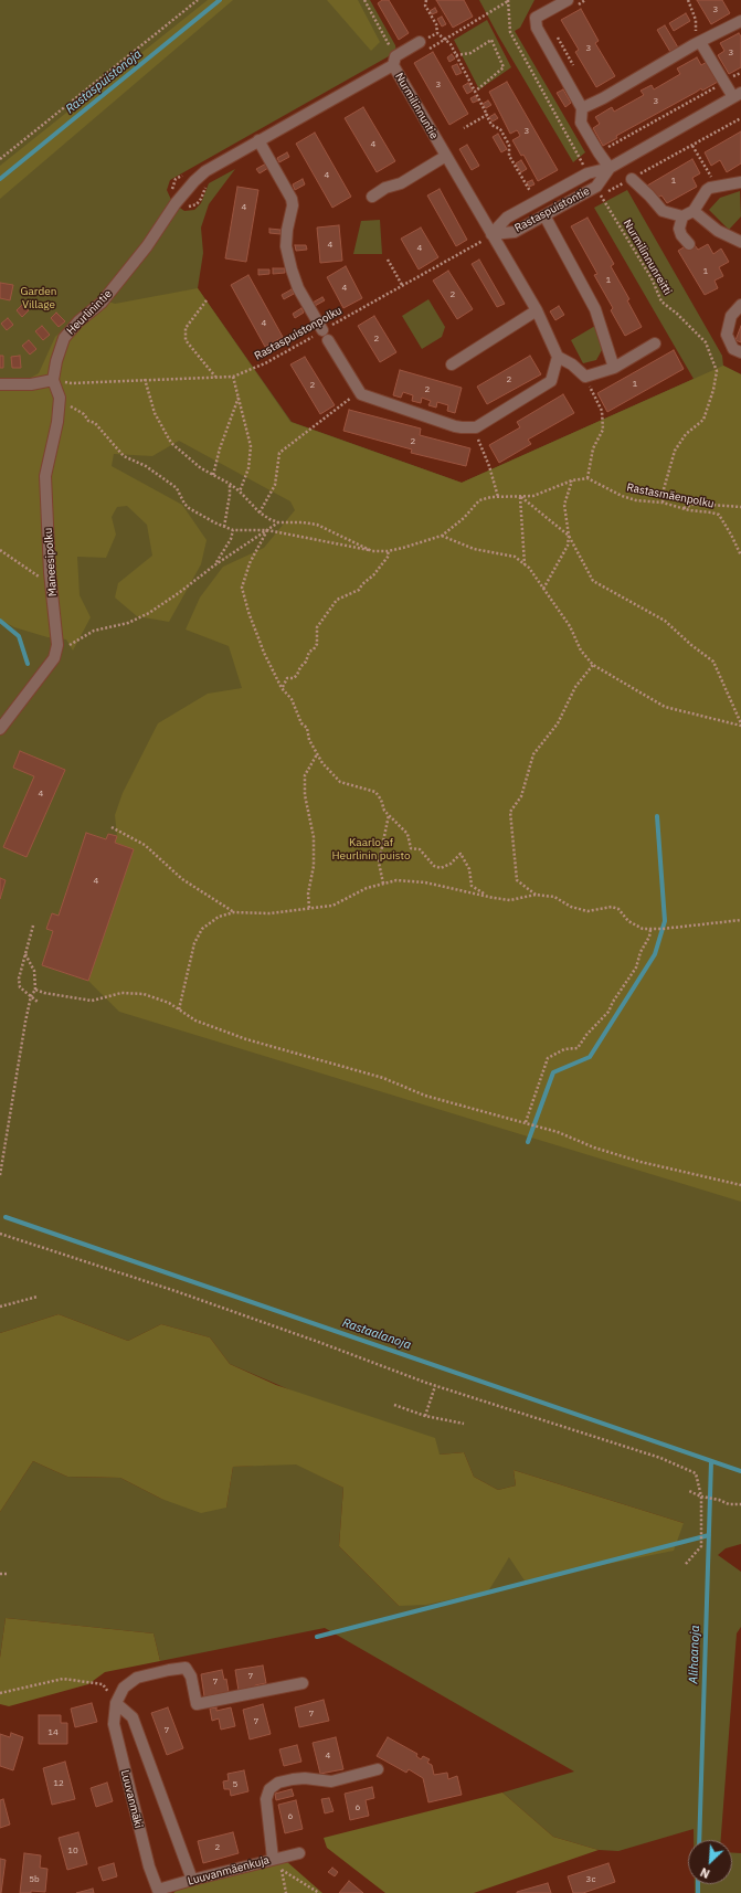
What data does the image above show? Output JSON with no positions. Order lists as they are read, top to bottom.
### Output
{
  "streets": {
    "street": [
      "Nurmilinnuntie",
      "Rastaspuistontie",
      "Heurlinintie",
      "Maneesipolku",
      "Luuvanmäki",
      "Luuvanmäenkuja"
    ],
    "path": ["Nurmilinnunreitti", "Rastaspuistonpolku", "Rastasmäenpolku"]
  },
  "crossings": [
    ["Nurmilinnuntie", "Rastaspuistontie"],
    ["Nurmilinnuntie", "Heurlinintie"],
    ["Nurmilinnuntie", "Rastaspuistonpolku"],
    ["Rastaspuistontie", "Rastaspuistonpolku"],
    ["Nurmilinnunreitti", "Rastasmäenpolku"],
    ["Heurlinintie", "Rastaspuistonpolku"],
    ["Heurlinintie", "Maneesipolku"],
    ["Rastaspuistonpolku", "Maneesipolku"],
    ["Luuvanmäki", "Luuvanmäenkuja"]
  ],
  "water": ["Rastaspuistonoja", "Rastaalanoja", "Alihaanoja"],
  "parks": ["Garden Village", "Kaarlo af Heurlinin puisto"],
  "house_numbers": [
    "3",
    "3",
    "3",
    "3",
    "3",
    "3",
    "4",
    "4",
    "1",
    "4",
    "4",
    "4",
    "1",
    "1",
    "4",
    "2",
    "4",
    "2",
    "2",
    "1",
    "2",
    "2",
    "2",
    "4",
    "4",
    "7",
    "7",
    "7",
    "7",
    "7",
    "14",
    "4",
    "12",
    "5",
    "6",
    "6",
    "2",
    "10",
    "5b",
    "3c"
  ],
  "north": "bottom left"
}
